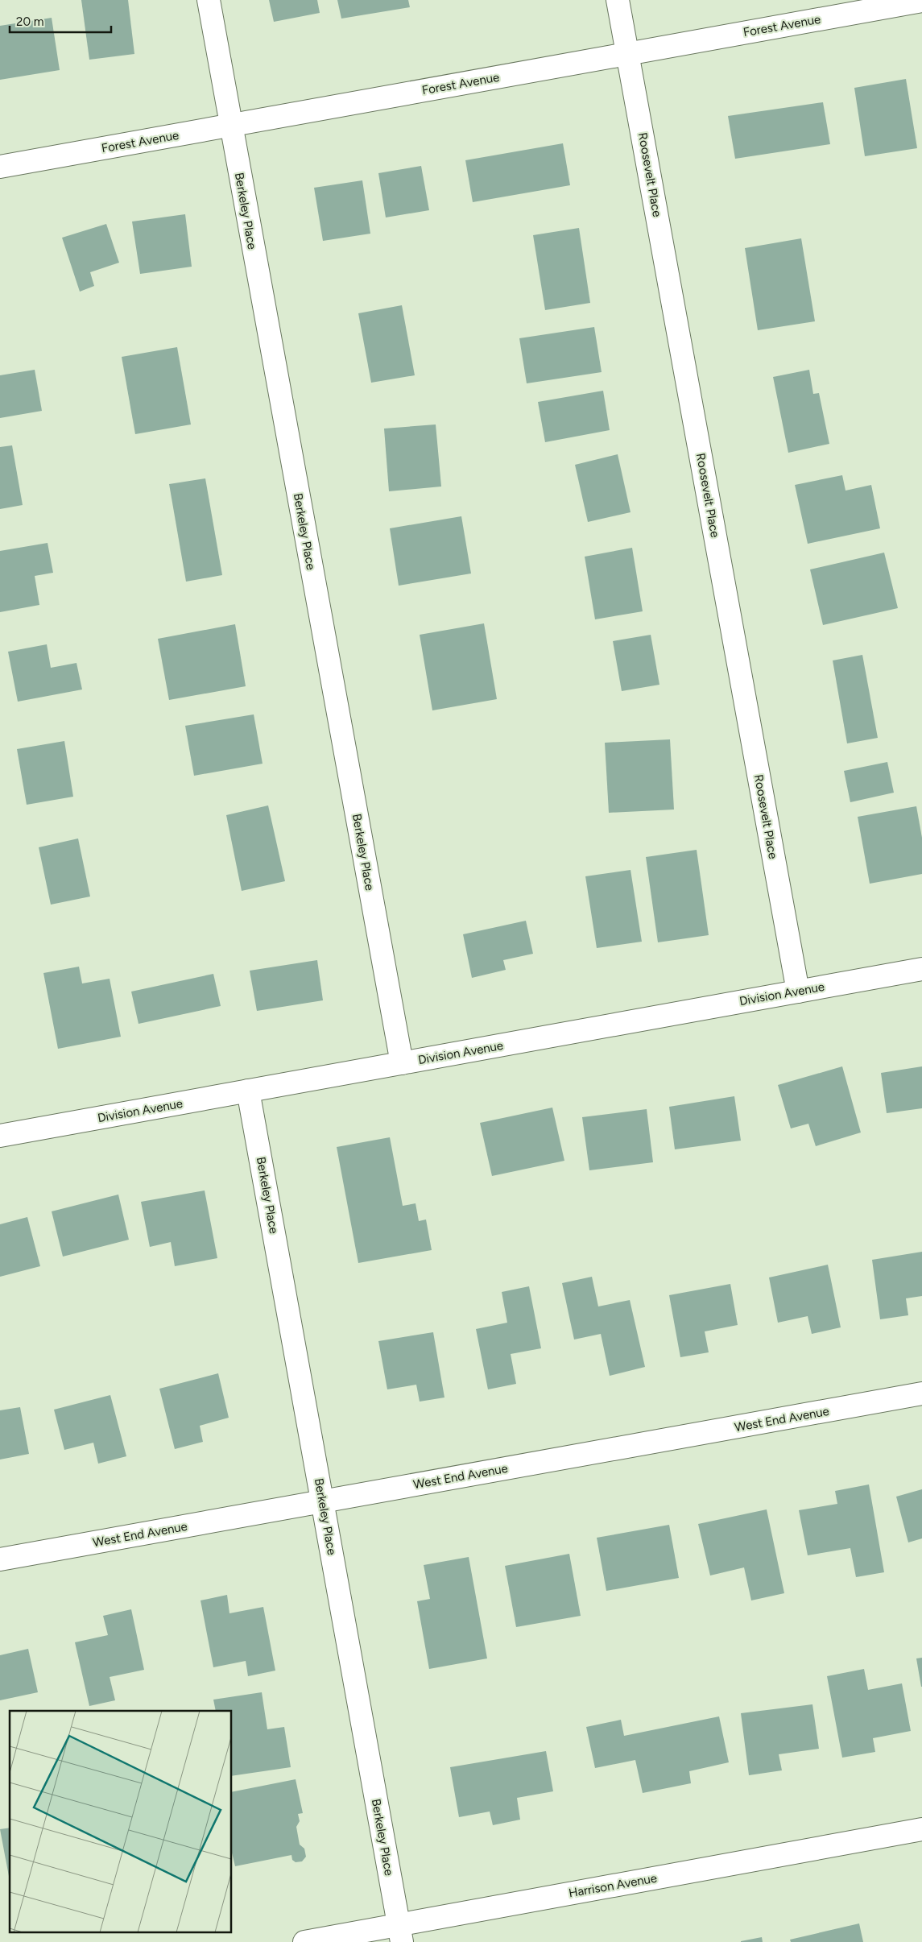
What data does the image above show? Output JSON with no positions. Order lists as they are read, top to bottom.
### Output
{
  "streets": {
    "street": [
      "Forest Avenue",
      "Roosevelt Place",
      "Berkeley Place",
      "Division Avenue",
      "West End Avenue",
      "Harrison Avenue"
    ]
  },
  "crossings": [
    ["Forest Avenue", "Roosevelt Place"],
    ["Forest Avenue", "Berkeley Place"],
    ["Roosevelt Place", "Division Avenue"],
    ["Berkeley Place", "Division Avenue"],
    ["Berkeley Place", "West End Avenue"],
    ["Berkeley Place", "Harrison Avenue"]
  ],
  "scale_bar": "20 m"
}
